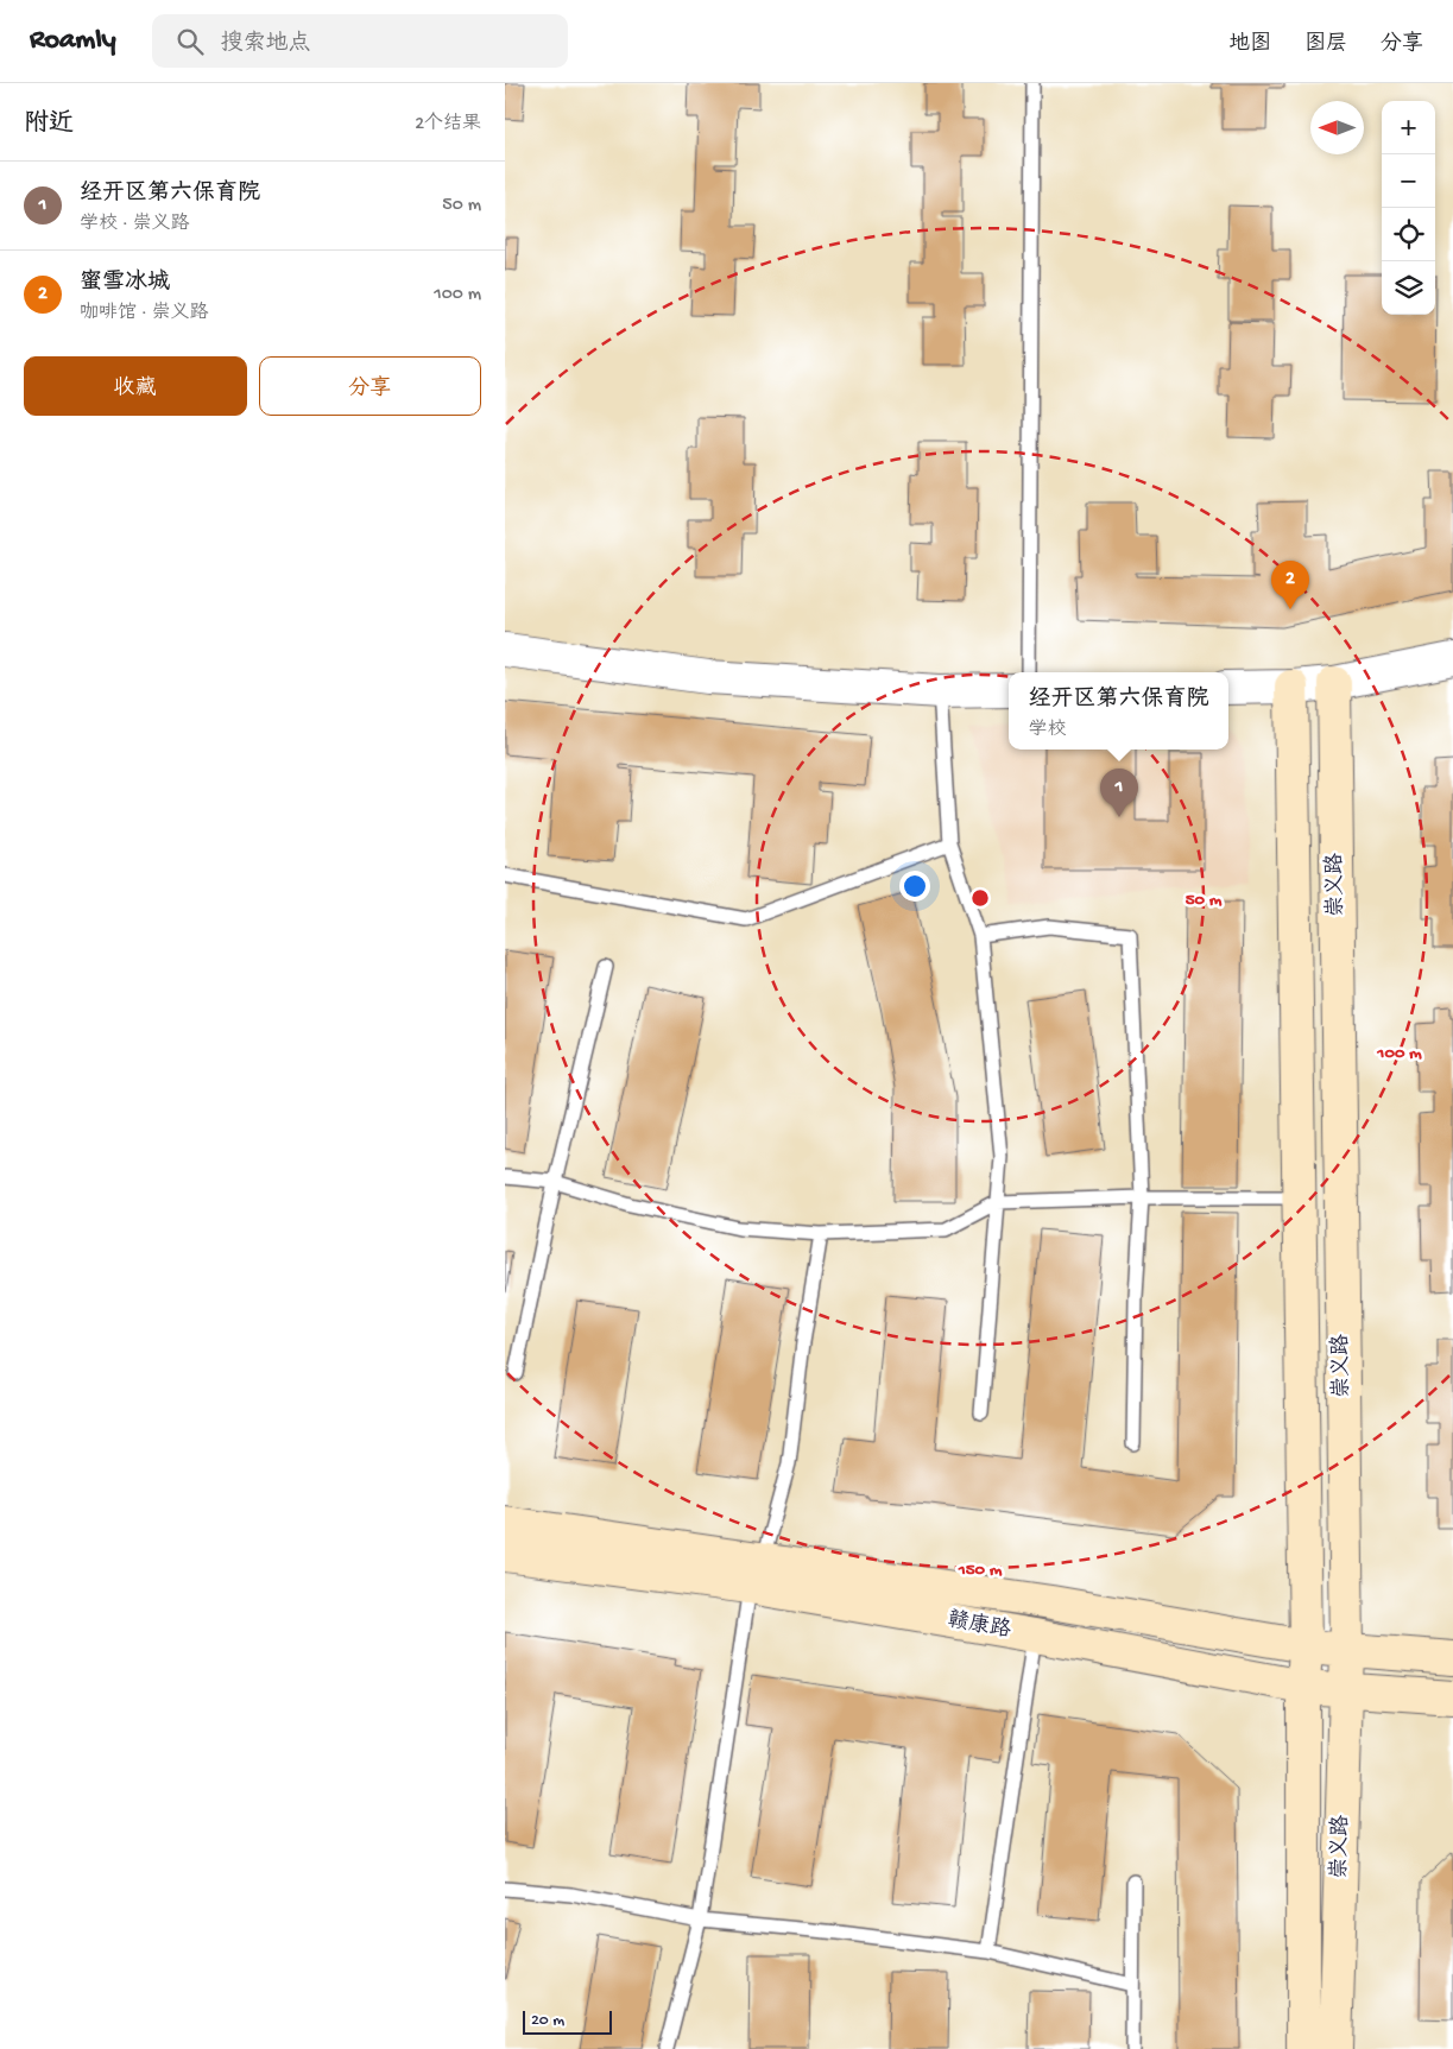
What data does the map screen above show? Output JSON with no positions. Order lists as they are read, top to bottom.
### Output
{
  "streets": {
    "main road": ["崇义路", "赣康路"]
  },
  "crossings": [
    ["崇义路", "赣康路"]
  ],
  "scale_bar": "20 m",
  "north": "left",
  "page": {
    "header": "Roamly",
    "search": "搜索地点",
    "nav": ["地图", "图层", "分享"],
    "heading": ["附近", "2个结果"],
    "map_buttons": ["+", "−"],
    "list": [
      {
        "mark": "1",
        "name": "经开区第六保育院",
        "note": "学校 · 崇义路",
        "value": "50 m"
      },
      {
        "mark": "2",
        "name": "蜜雪冰城",
        "note": "咖啡馆 · 崇义路",
        "value": "100 m"
      }
    ],
    "buttons": ["收藏", "分享"],
    "pins": ["2", "1"],
    "popup": ["经开区第六保育院", "学校"],
    "scale": "20 m"
  },
  "rings": ["50 m", "100 m", "150 m"]
}
